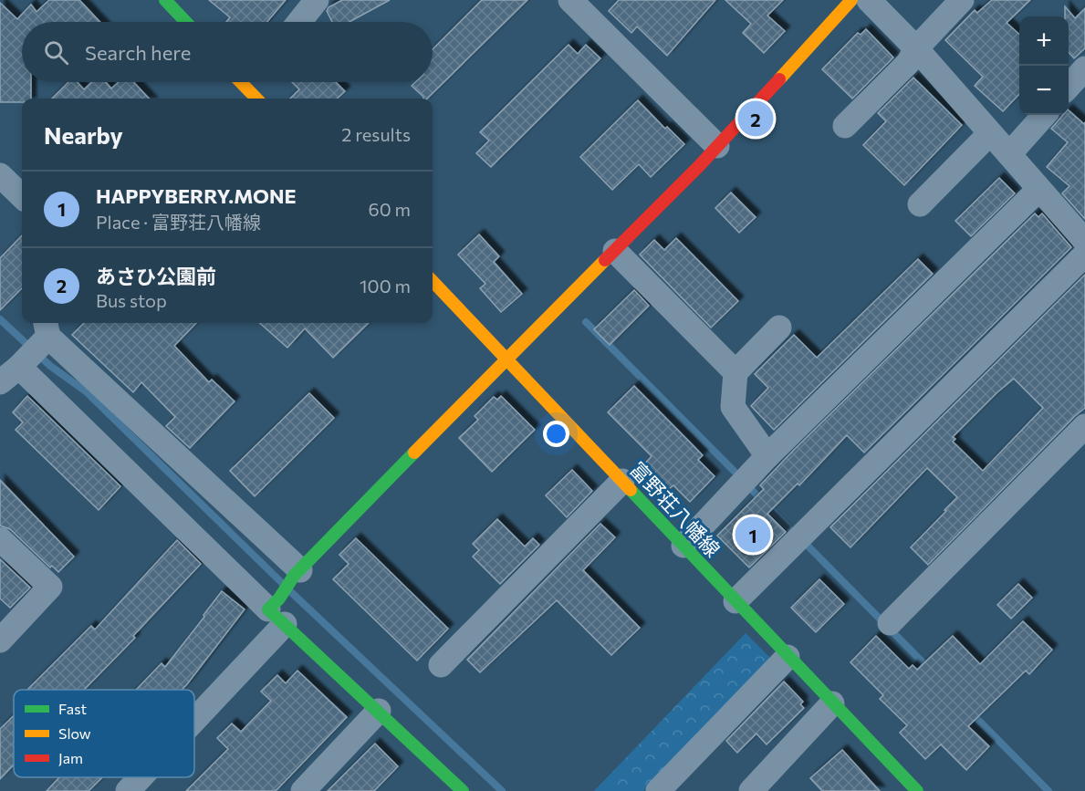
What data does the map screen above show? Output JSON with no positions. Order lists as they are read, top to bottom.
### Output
{
  "streets": {
    "street": ["富野荘八幡線"]
  },
  "legend": ["Fast", "Slow", "Jam"],
  "page": {
    "map_buttons": ["+", "−"],
    "search": "Search here",
    "pins": ["2", "1"],
    "heading": ["Nearby", "2 results"],
    "list": [
      {
        "mark": "1",
        "name": "HAPPYBERRY.MONE",
        "note": "Place · 富野荘八幡線",
        "value": "60 m"
      },
      {
        "mark": "2",
        "name": "あさひ公園前",
        "note": "Bus stop",
        "value": "100 m"
      }
    ]
  }
}
